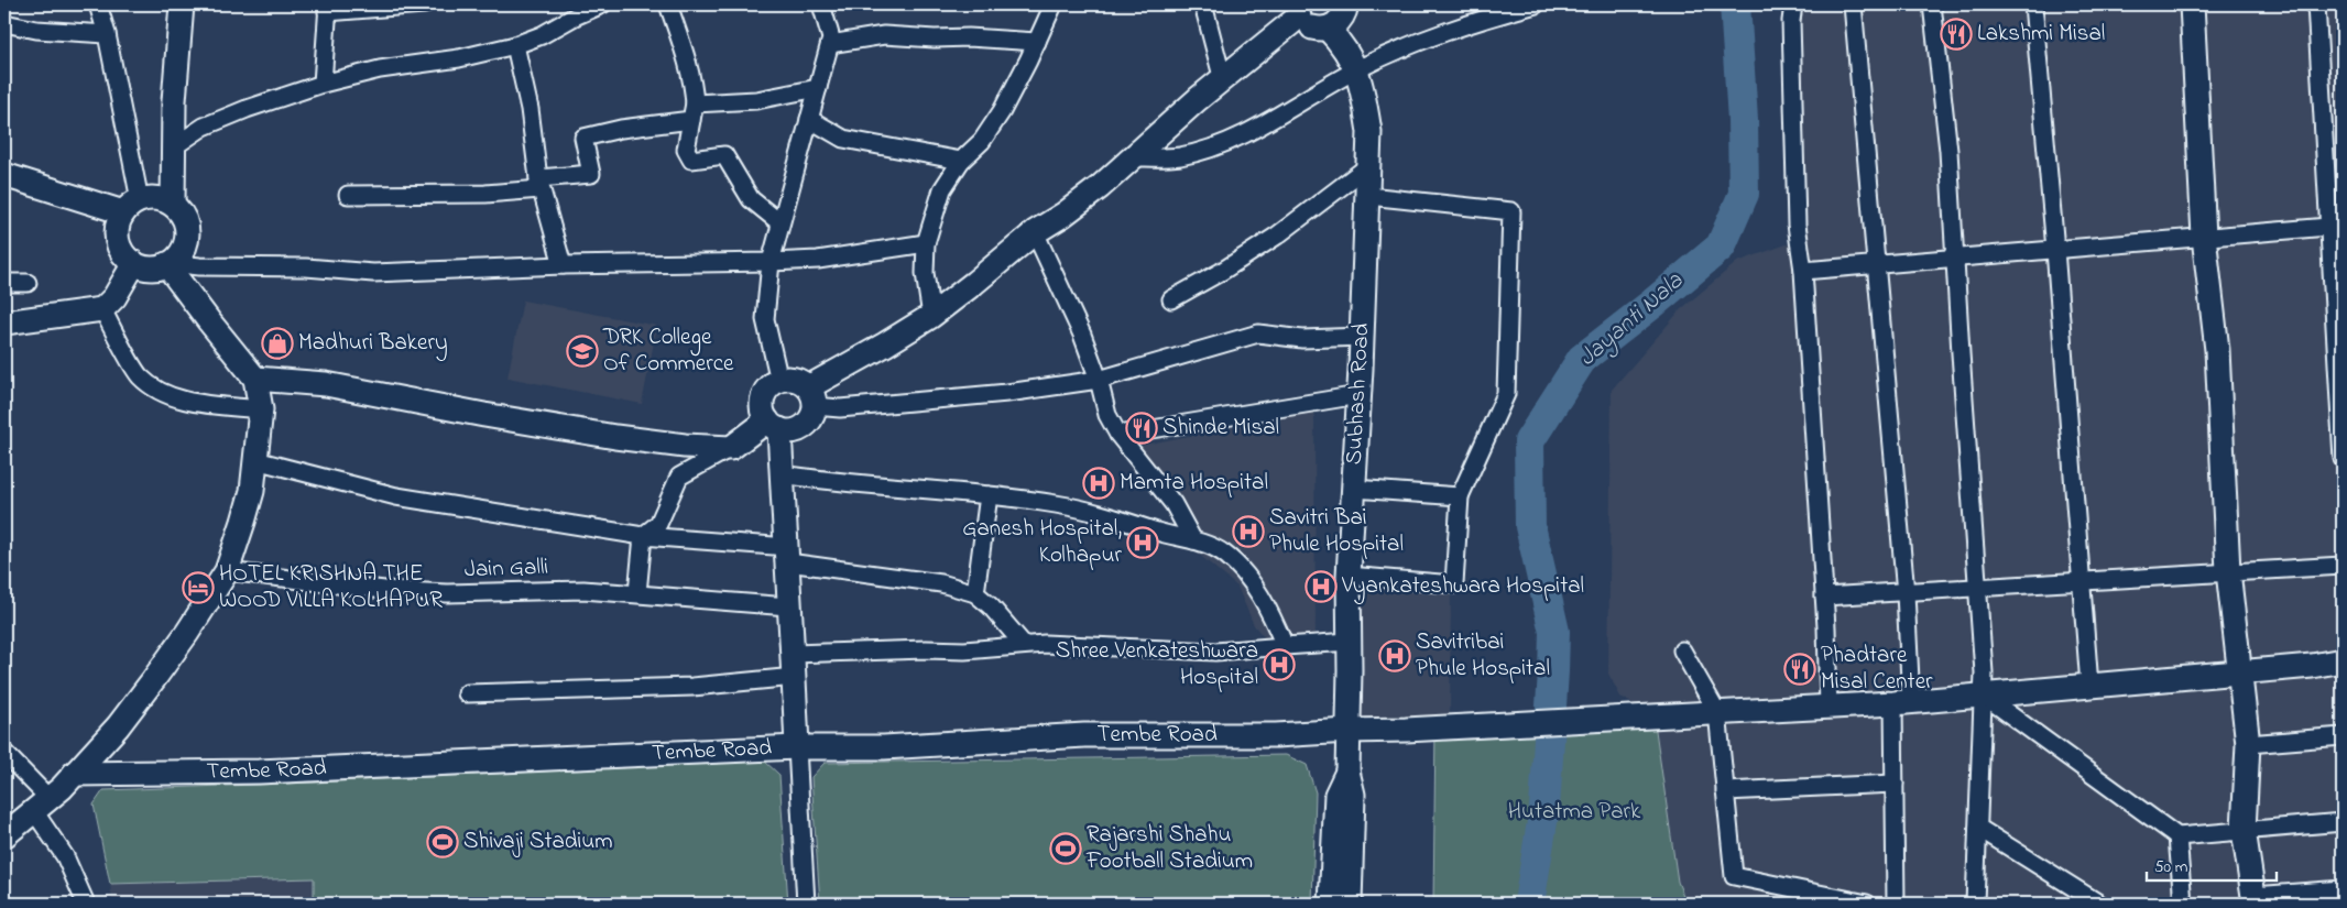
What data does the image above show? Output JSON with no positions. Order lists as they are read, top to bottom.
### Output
{
  "streets": {
    "main road": ["Subhash Road", "Tembe Road"],
    "street": ["Jain Galli"]
  },
  "crossings": [
    ["Subhash Road", "Tembe Road"]
  ],
  "water": ["Jayanti Nala"],
  "parks": ["Hutatma Park"],
  "places": {
    "restaurant": ["Lakshmi Misal", "Shinde Misal", "Phadtare Misal Center"],
    "shop": ["Madhuri Bakery"],
    "school or university": ["DRK College Of Commerce"],
    "hospital": [
      "Mamta Hospital",
      "Savitri Bai Phule Hospital",
      "Ganesh Hospital, Kolhapur",
      "Vyankateshwara Hospital",
      "Savitribai Phule Hospital",
      "Shree Venkateshwara Hospital"
    ],
    "hotel": ["HOTEL KRISHNA THE WOOD VILLA KOLHAPUR"],
    "sports": ["Shivaji Stadium", "Rajarshi Shahu Football Stadium"]
  },
  "scale_bar": "50 m"
}
